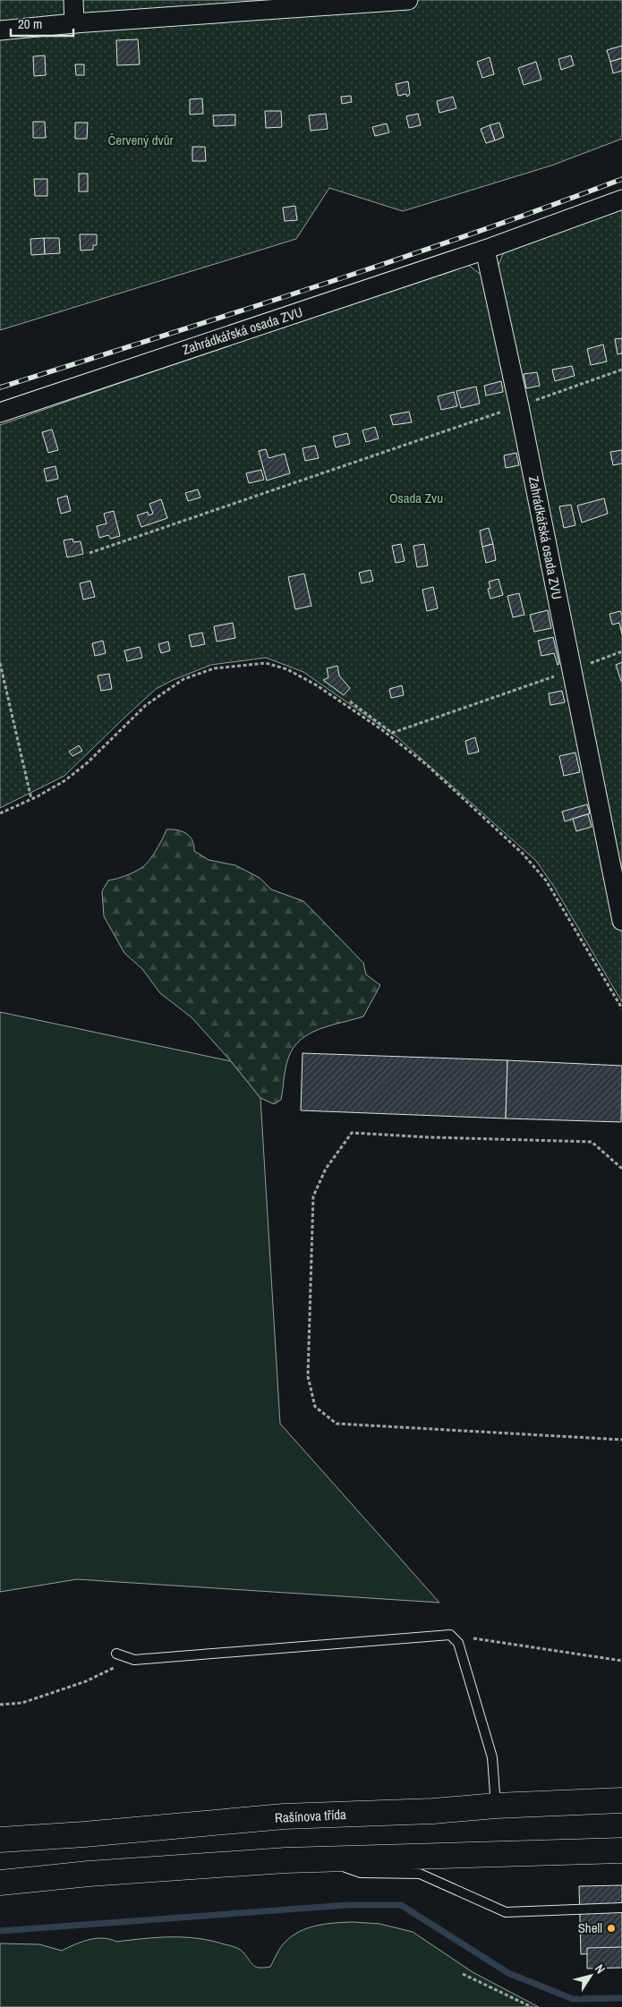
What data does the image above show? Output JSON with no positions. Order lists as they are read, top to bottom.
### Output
{
  "streets": {
    "main road": ["Rašínova třída"],
    "street": ["Zahrádkářská osada ZVU"]
  },
  "parks": ["Červený dvůr", "Osada Zvu"],
  "places": ["Shell"],
  "scale_bar": "20 m",
  "north": "top right"
}
